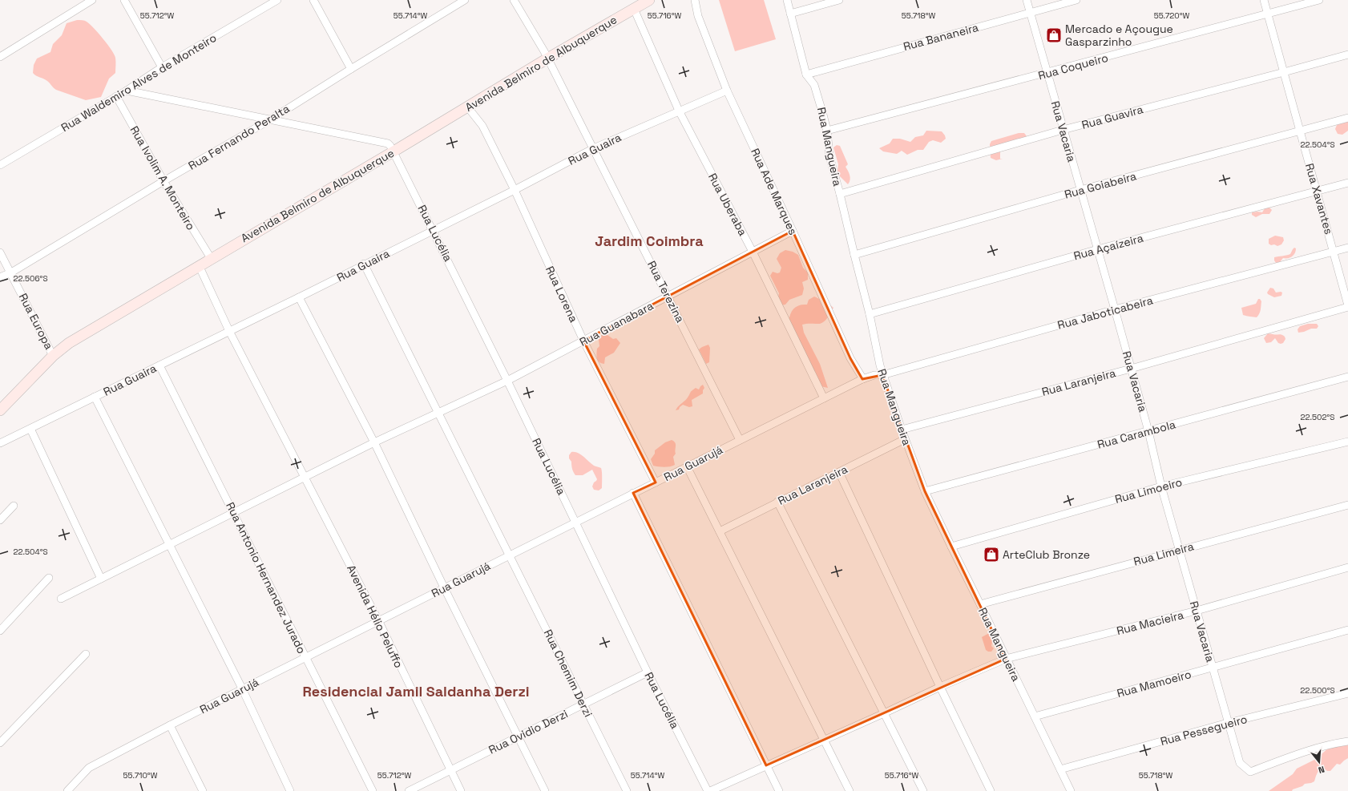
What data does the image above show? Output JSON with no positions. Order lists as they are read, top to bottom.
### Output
{
  "streets": {
    "main road": ["Avenida Belmiro de Albuquerque"],
    "street": [
      "Rua Bananeira",
      "Rua Coqueiro",
      "Rua Waldemiro Alves de Monteiro",
      "Rua Guavira",
      "Rua Vacaria",
      "Rua Fernando Peralta",
      "Rua Mangueira",
      "Rua Guaira",
      "Rua Ivolim A. Monteiro",
      "Rua Goiabeira",
      "Rua Ade Marques",
      "Rua Xavantes",
      "Rua Uberaba",
      "Rua Lucélia",
      "Rua Açaízeira",
      "Rua Terezina",
      "Rua Lorena",
      "Rua Jaboticabeira",
      "Rua Europa",
      "Rua Guanabara",
      "Rua Laranjeira",
      "Rua Carambola",
      "Rua Guarujá",
      "Rua Limoeiro",
      "Rua Limeira",
      "Rua Antonio Hernandez Jurado",
      "Avenida Hélio Peluffo",
      "Rua Macieira",
      "Rua Chemim Derzi",
      "Rua Mamoeiro",
      "Rua Pessegueiro",
      "Rua Ovidio Derzi"
    ]
  },
  "crossings": [
    ["Rua Bananeira", "Rua Vacaria"],
    ["Rua Bananeira", "Rua Mangueira"],
    ["Avenida Belmiro de Albuquerque", "Rua Ivolim A. Monteiro"],
    ["Avenida Belmiro de Albuquerque", "Rua Uberaba"],
    ["Avenida Belmiro de Albuquerque", "Rua Lucélia"],
    ["Avenida Belmiro de Albuquerque", "Rua Terezina"],
    ["Avenida Belmiro de Albuquerque", "Rua Lorena"],
    ["Avenida Belmiro de Albuquerque", "Rua Europa"],
    ["Avenida Belmiro de Albuquerque", "Avenida Hélio Peluffo"],
    ["Rua Coqueiro", "Rua Vacaria"],
    ["Rua Coqueiro", "Rua Mangueira"],
    ["Rua Coqueiro", "Rua Xavantes"],
    ["Rua Waldemiro Alves de Monteiro", "Rua Ivolim A. Monteiro"],
    ["Rua Guavira", "Rua Vacaria"],
    ["Rua Guavira", "Rua Mangueira"],
    ["Rua Guavira", "Rua Xavantes"],
    ["Rua Vacaria", "Rua Goiabeira"],
    ["Rua Vacaria", "Rua Açaízeira"],
    ["Rua Vacaria", "Rua Jaboticabeira"],
    ["Rua Vacaria", "Rua Laranjeira"],
    ["Rua Vacaria", "Rua Carambola"],
    ["Rua Vacaria", "Rua Limoeiro"],
    ["Rua Vacaria", "Rua Limeira"],
    ["Rua Vacaria", "Rua Macieira"],
    ["Rua Vacaria", "Rua Mamoeiro"],
    ["Rua Vacaria", "Rua Pessegueiro"],
    ["Rua Fernando Peralta", "Rua Ivolim A. Monteiro"],
    ["Rua Fernando Peralta", "Rua Europa"],
    ["Rua Mangueira", "Rua Goiabeira"],
    ["Rua Mangueira", "Rua Açaízeira"],
    ["Rua Mangueira", "Rua Jaboticabeira"],
    ["Rua Mangueira", "Rua Laranjeira"],
    ["Rua Mangueira", "Rua Carambola"],
    ["Rua Mangueira", "Rua Limoeiro"],
    ["Rua Mangueira", "Rua Limeira"],
    ["Rua Mangueira", "Rua Macieira"],
    ["Rua Mangueira", "Rua Mamoeiro"],
    ["Rua Mangueira", "Rua Pessegueiro"],
    ["Rua Guaira", "Rua Ade Marques"],
    ["Rua Guaira", "Rua Uberaba"],
    ["Rua Guaira", "Rua Lucélia"],
    ["Rua Guaira", "Rua Terezina"],
    ["Rua Guaira", "Rua Lorena"],
    ["Rua Guaira", "Rua Antonio Hernandez Jurado"],
    ["Rua Guaira", "Avenida Hélio Peluffo"],
    ["Rua Guaira", "Rua Chemim Derzi"],
    ["Rua Goiabeira", "Rua Xavantes"],
    ["Rua Ade Marques", "Rua Jaboticabeira"],
    ["Rua Ade Marques", "Rua Guanabara"],
    ["Rua Ade Marques", "Rua Guarujá"],
    ["Rua Xavantes", "Rua Açaízeira"],
    ["Rua Xavantes", "Rua Jaboticabeira"],
    ["Rua Xavantes", "Rua Laranjeira"],
    ["Rua Uberaba", "Rua Guanabara"],
    ["Rua Uberaba", "Rua Guarujá"],
    ["Rua Lucélia", "Rua Guanabara"],
    ["Rua Lucélia", "Rua Guarujá"],
    ["Rua Lucélia", "Rua Macieira"],
    ["Rua Lucélia", "Rua Ovidio Derzi"],
    ["Rua Terezina", "Rua Guanabara"],
    ["Rua Terezina", "Rua Guarujá"],
    ["Rua Lorena", "Rua Guanabara"],
    ["Rua Lorena", "Rua Guarujá"],
    ["Rua Jaboticabeira", "Rua Guarujá"],
    ["Rua Guanabara", "Rua Antonio Hernandez Jurado"],
    ["Rua Guanabara", "Avenida Hélio Peluffo"],
    ["Rua Guanabara", "Rua Chemim Derzi"],
    ["Rua Guarujá", "Rua Antonio Hernandez Jurado"],
    ["Rua Guarujá", "Avenida Hélio Peluffo"],
    ["Rua Guarujá", "Rua Chemim Derzi"],
    ["Avenida Hélio Peluffo", "Rua Ovidio Derzi"],
    ["Rua Chemim Derzi", "Rua Ovidio Derzi"]
  ],
  "districts": ["Jardim Coimbra", "Residencial Jamil Saldanha Derzi"],
  "places": {
    "shop": ["Mercado e Açougue Gasparzinho", "ArteClub Bronze"]
  },
  "north": "bottom",
  "coordinates": [
    "55.712°W",
    "55.714°W",
    "55.716°W",
    "55.718°W",
    "55.720°W",
    "22.504°S",
    "22.506°S",
    "22.502°S",
    "22.500°S",
    "55.710°W"
  ]
}
